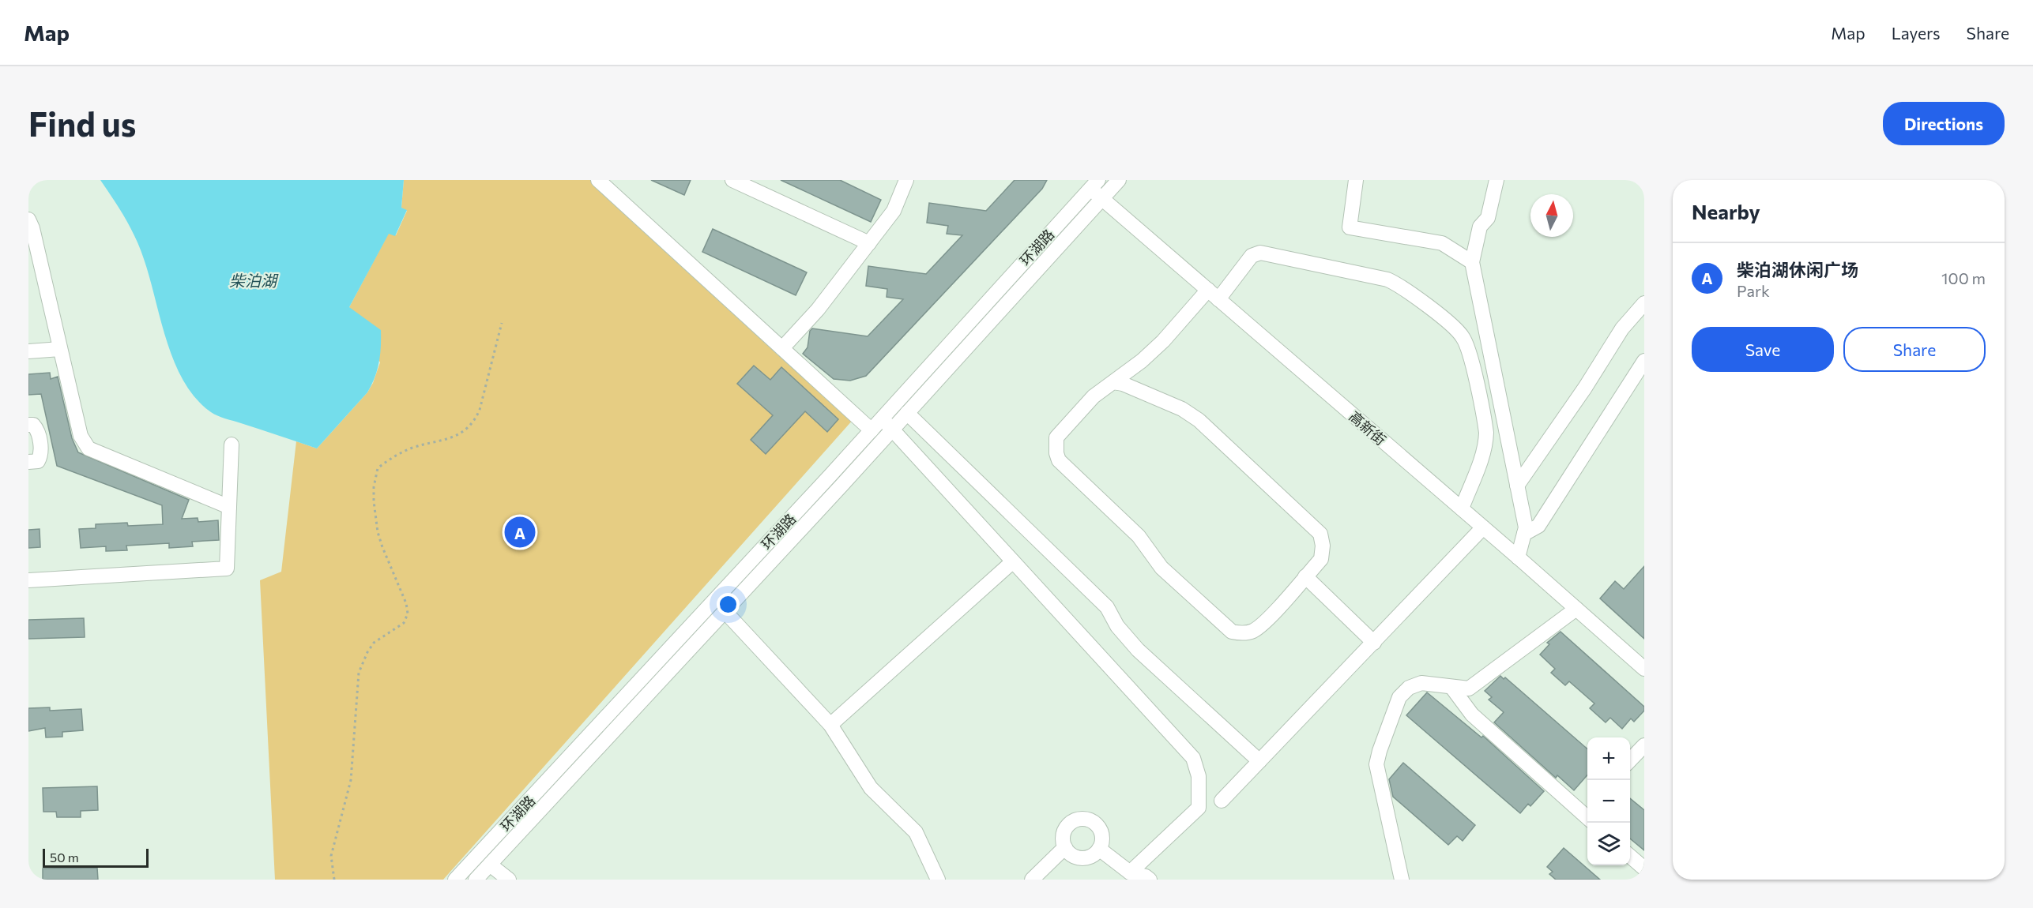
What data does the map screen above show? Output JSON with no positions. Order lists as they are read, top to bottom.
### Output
{
  "streets": {
    "street": ["环湖路", "高新街"]
  },
  "crossings": [
    ["环湖路", "高新街"]
  ],
  "water": ["柴泊湖"],
  "scale_bar": "50 m",
  "north": "top",
  "page": {
    "header": "Map",
    "nav": ["Map", "Layers", "Share"],
    "buttons": [
      "Directions",
      ["Save", "Share"]
    ],
    "title": "Find us",
    "heading": "Nearby",
    "list": [
      {
        "mark": "A",
        "name": "柴泊湖休闲广场",
        "note": "Park",
        "value": "100 m"
      }
    ],
    "pins": "A",
    "map_buttons": ["+", "−"],
    "scale": "50 m"
  }
}
